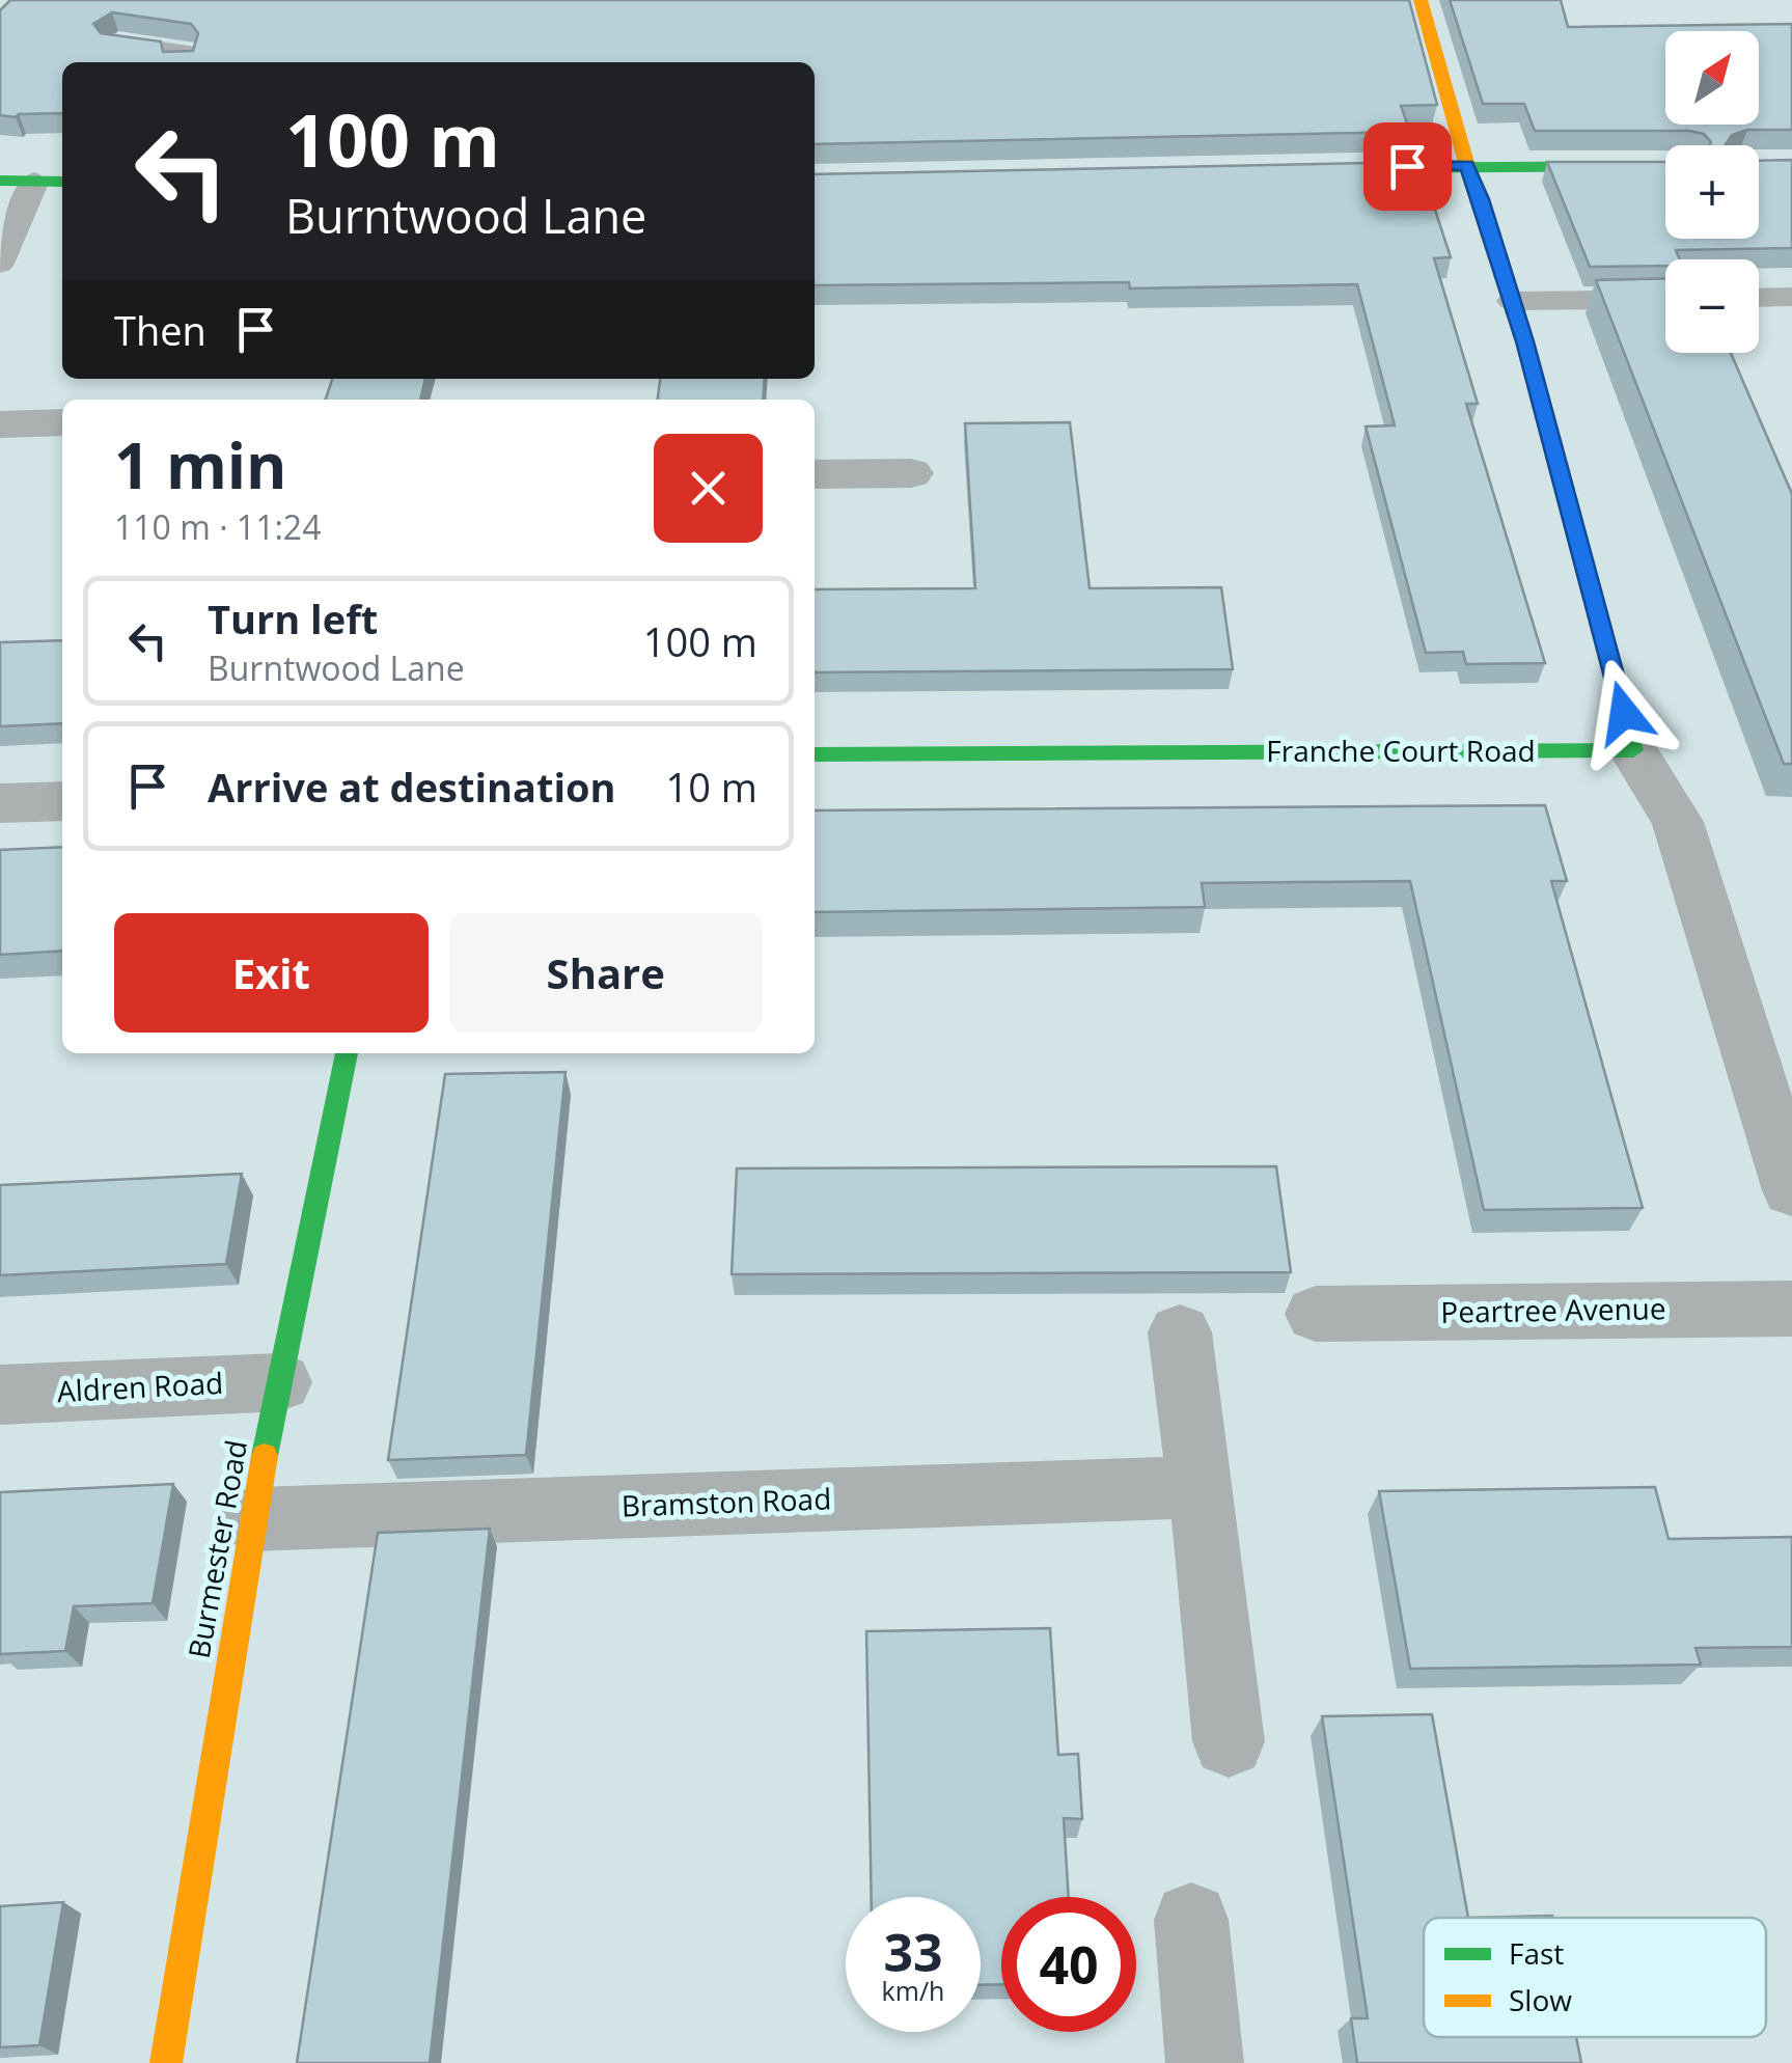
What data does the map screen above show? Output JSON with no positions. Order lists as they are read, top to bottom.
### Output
{
  "streets": {
    "street": [
      "Franche Court Road",
      "Peartree Avenue",
      "Aldren Road",
      "Bramston Road",
      "Burmester Road"
    ]
  },
  "crossings": [
    ["Aldren Road", "Burmester Road"],
    ["Bramston Road", "Burmester Road"]
  ],
  "legend": ["Fast", "Slow"],
  "north": "top right",
  "page": {
    "map_buttons": ["+", "−"],
    "turn": ["100 m", "Burntwood Lane"],
    "then": "Then",
    "heading": ["1 min", "110 m · 11:24"],
    "list": [
      {
        "name": "Turn left",
        "note": "Burntwood Lane",
        "value": "100 m"
      },
      {
        "name": "Arrive at destination",
        "value": "10 m"
      }
    ],
    "buttons": ["Exit", "Share"],
    "speed": "33 km/h",
    "limit": "40"
  }
}
